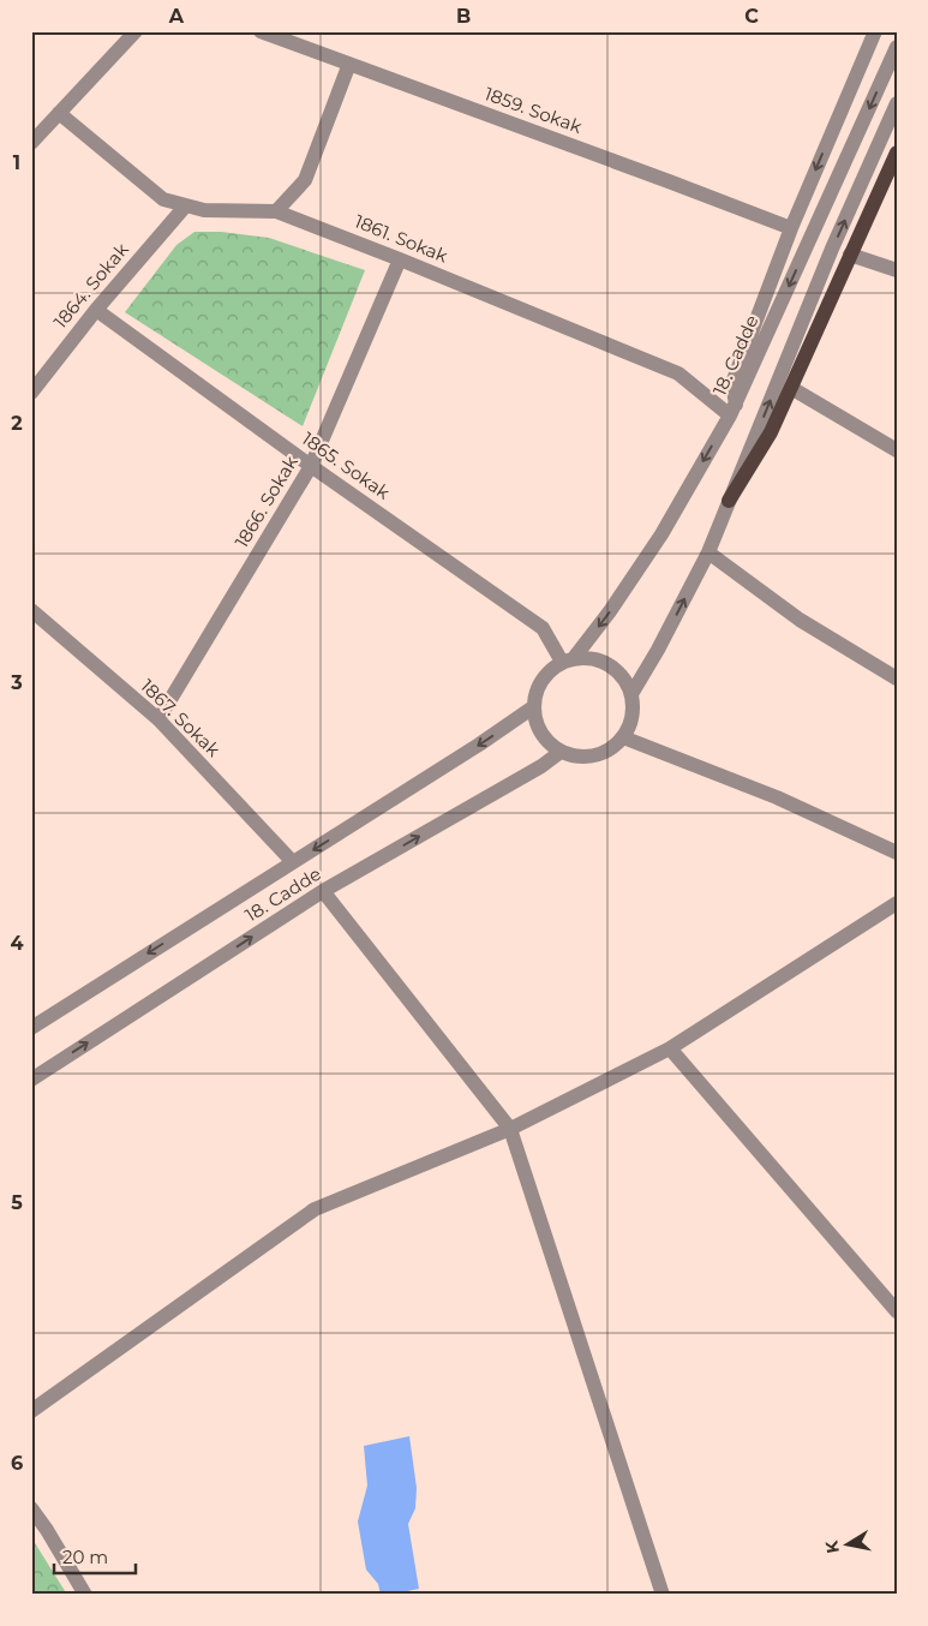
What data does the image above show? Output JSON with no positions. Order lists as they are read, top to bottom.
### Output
{
  "streets": {
    "street": [
      "1859. Sokak",
      "1861. Sokak",
      "1864. Sokak",
      "18. Cadde",
      "1865. Sokak",
      "1866. Sokak",
      "1867. Sokak"
    ]
  },
  "crossings": [
    ["1861. Sokak", "1864. Sokak"],
    ["1861. Sokak", "18. Cadde"],
    ["1861. Sokak", "1866. Sokak"],
    ["1864. Sokak", "1865. Sokak"],
    ["18. Cadde", "1865. Sokak"],
    ["18. Cadde", "1867. Sokak"],
    ["1865. Sokak", "1866. Sokak"],
    ["1866. Sokak", "1867. Sokak"]
  ],
  "scale_bar": "20 m",
  "north": "left",
  "grid": {
    "columns": ["A", "B", "C"],
    "rows": [
      "1",
      "2",
      "3",
      "4",
      "5",
      "6"
    ]
  }
}
